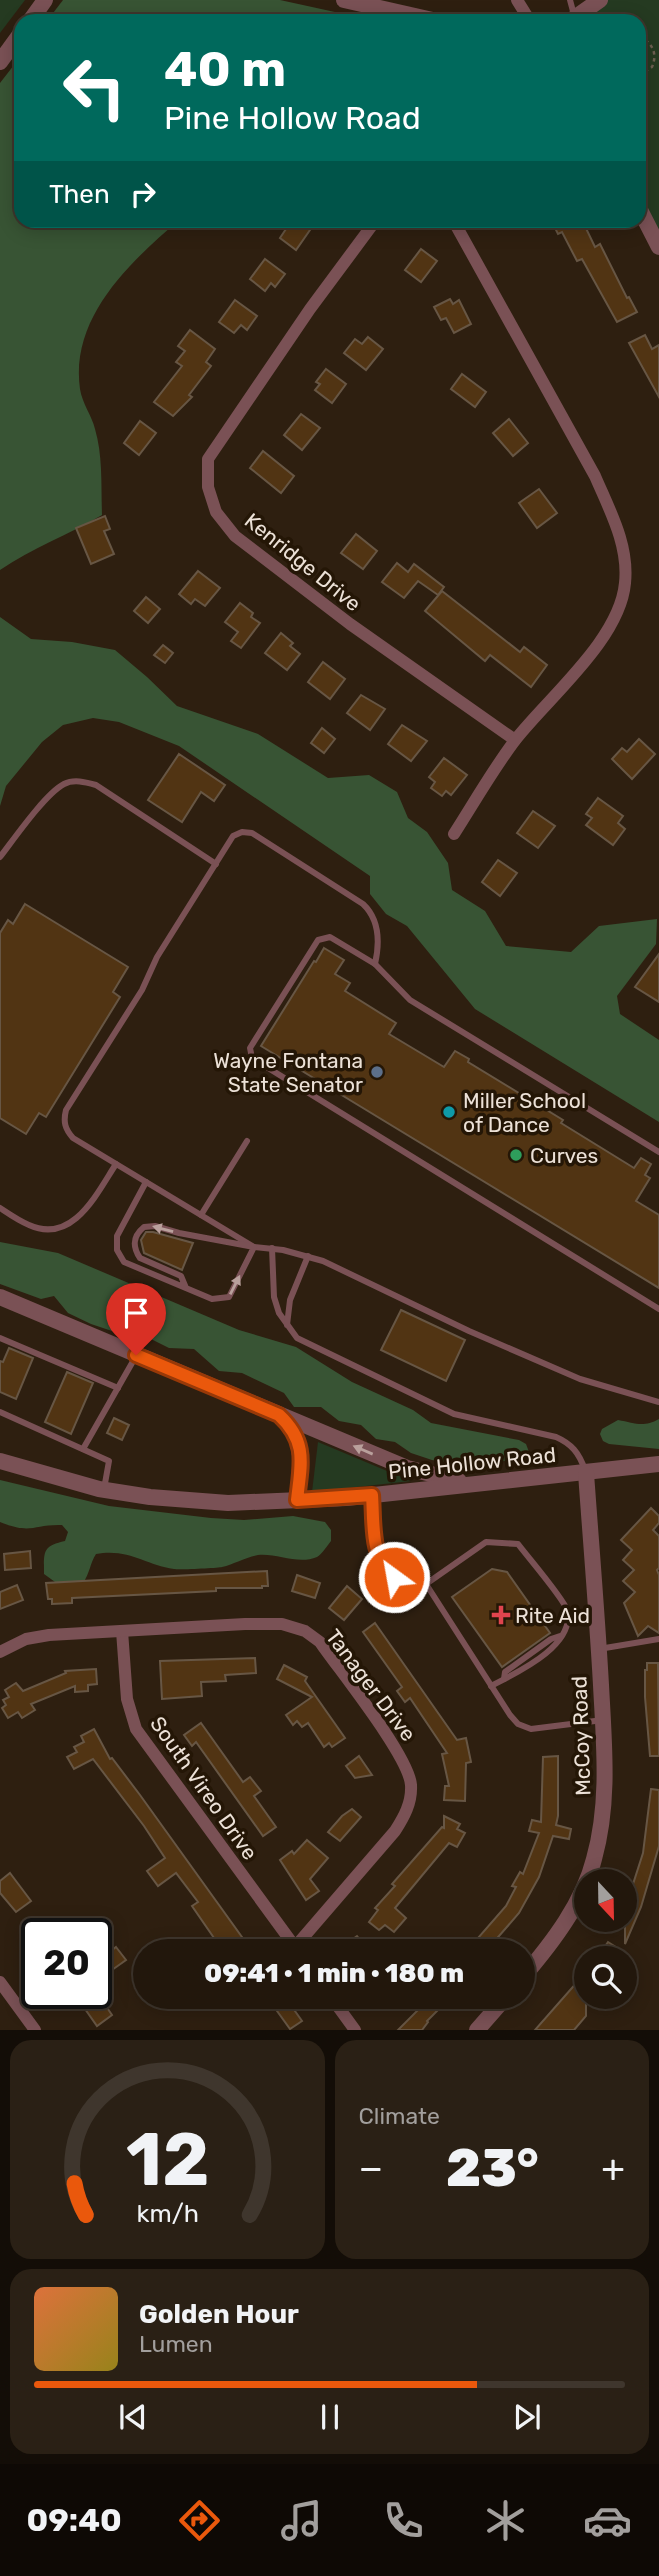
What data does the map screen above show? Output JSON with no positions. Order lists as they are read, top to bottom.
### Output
{
  "streets": {
    "street": [
      "Kenridge Drive",
      "Pine Hollow Road",
      "Tanager Drive",
      "McCoy Road",
      "South Vireo Drive"
    ]
  },
  "crossings": [
    ["Pine Hollow Road", "McCoy Road"],
    ["Tanager Drive", "South Vireo Drive"]
  ],
  "places": {
    "other": ["Wayne Fontana State Senator", "Miller School of Dance", "Curves"],
    "health": ["Rite Aid"]
  },
  "north": "bottom",
  "page": {
    "turn": ["40 m", "Pine Hollow Road"],
    "then": "Then",
    "limit": "20",
    "trip": "09:41 · 1 min · 180 m",
    "tile": "Climate",
    "heat": ["−", "23°", "+"],
    "song": ["Golden Hour", "Lumen"],
    "tabs": "09:40",
    "gauge": ["12", "km/h"]
  }
}
